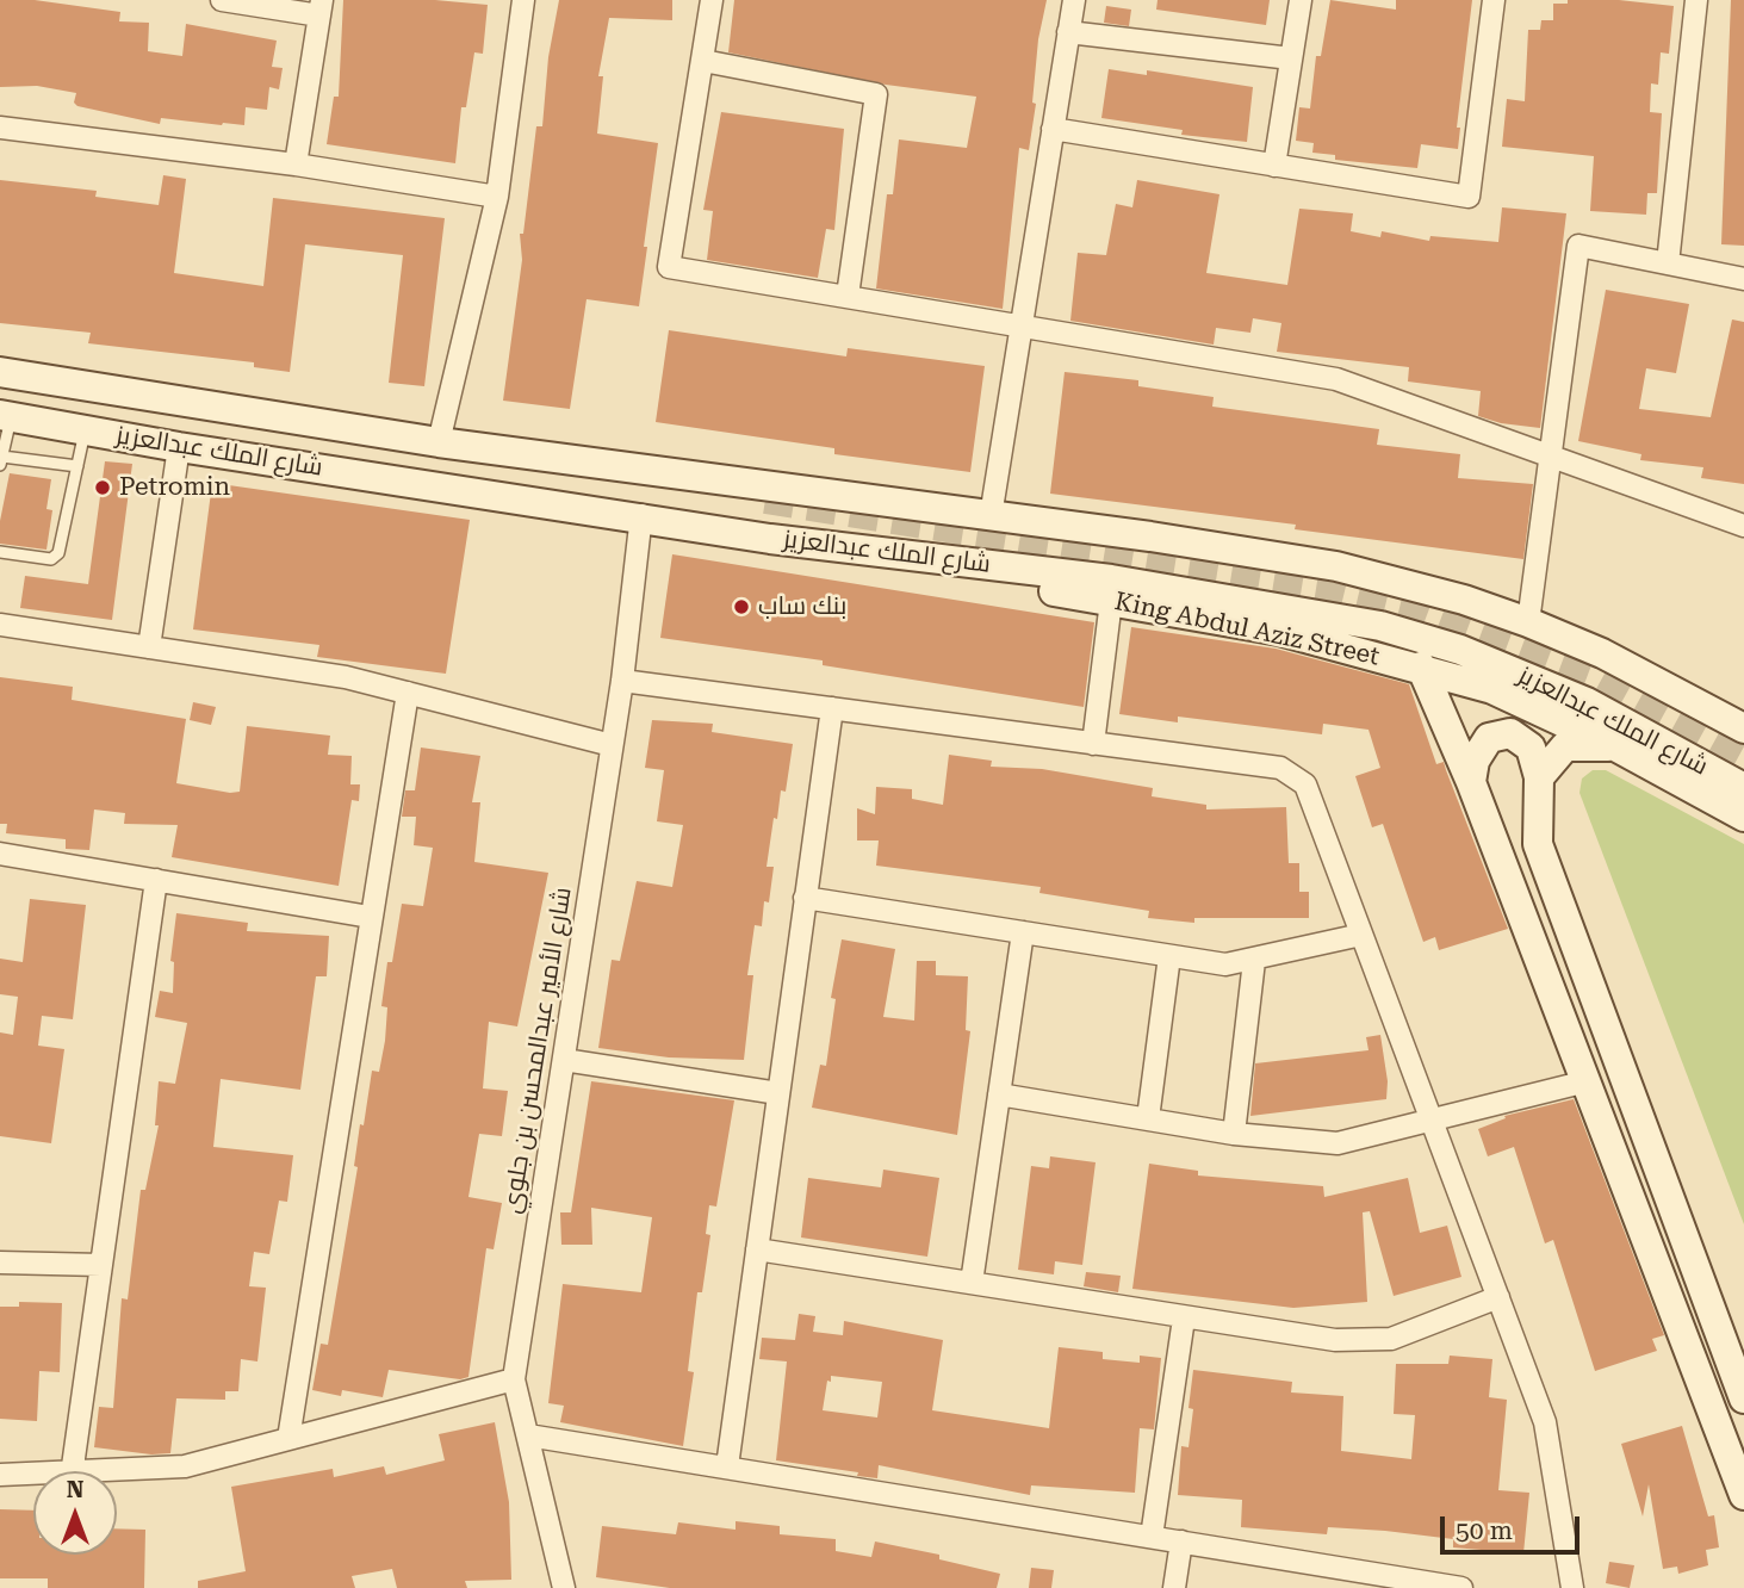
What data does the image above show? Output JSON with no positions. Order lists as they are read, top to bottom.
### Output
{
  "streets": {
    "street": ["شارع الملك عبدالعزيز", "King Abdul Aziz Street", "شارع الأمير عبدالمحسن بن جلوي"]
  },
  "crossings": [
    ["شارع الملك عبدالعزيز", "King Abdul Aziz Street"],
    ["شارع الملك عبدالعزيز", "شارع الأمير عبدالمحسن بن جلوي"]
  ],
  "places": ["Petromin", "بنك ساب"],
  "scale_bar": "50 m",
  "north": "top"
}
